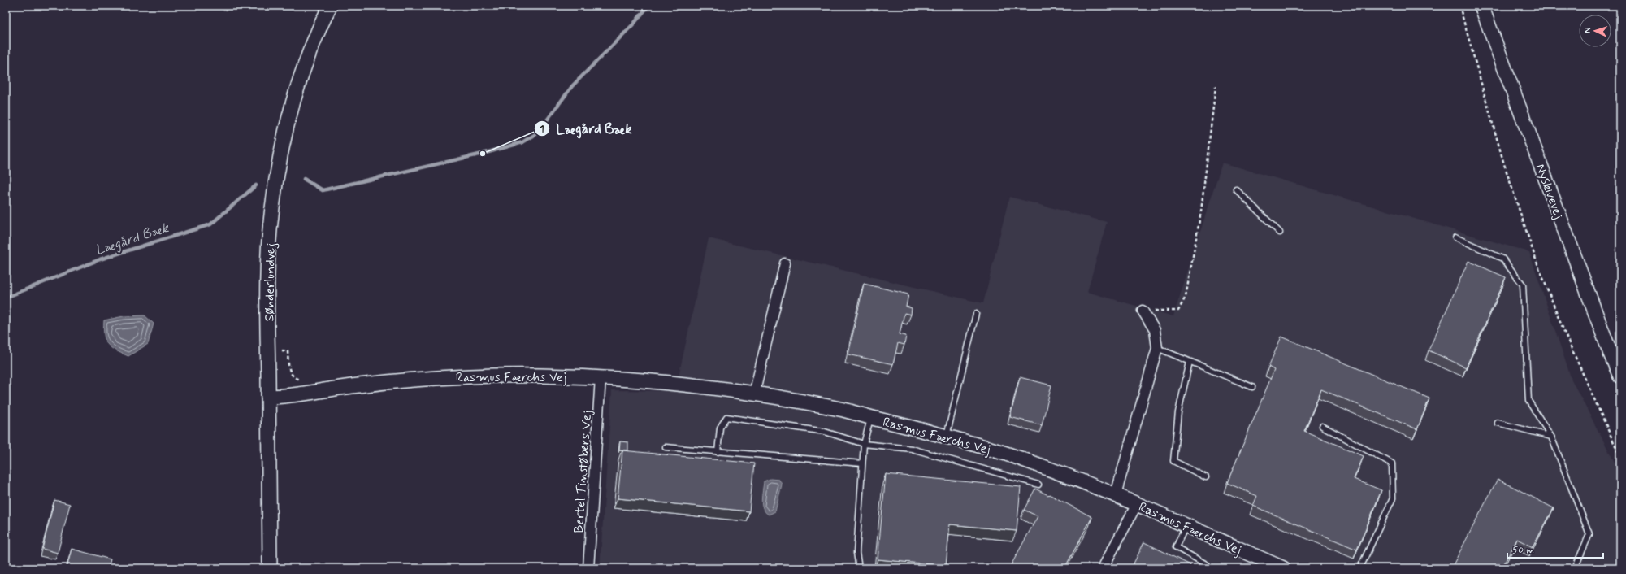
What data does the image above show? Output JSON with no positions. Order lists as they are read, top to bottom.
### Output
{
  "streets": {
    "street": [
      "Nyskivevej",
      "Sønderlundvej",
      "Rasmus Færchs Vej",
      "Bertel Tinstøbers Vej"
    ]
  },
  "crossings": [
    ["Sønderlundvej", "Rasmus Færchs Vej"],
    ["Rasmus Færchs Vej", "Bertel Tinstøbers Vej"]
  ],
  "water": ["Lægård Bæk"],
  "places": ["Lægård Bæk"],
  "scale_bar": "50 m",
  "north": "left"
}
